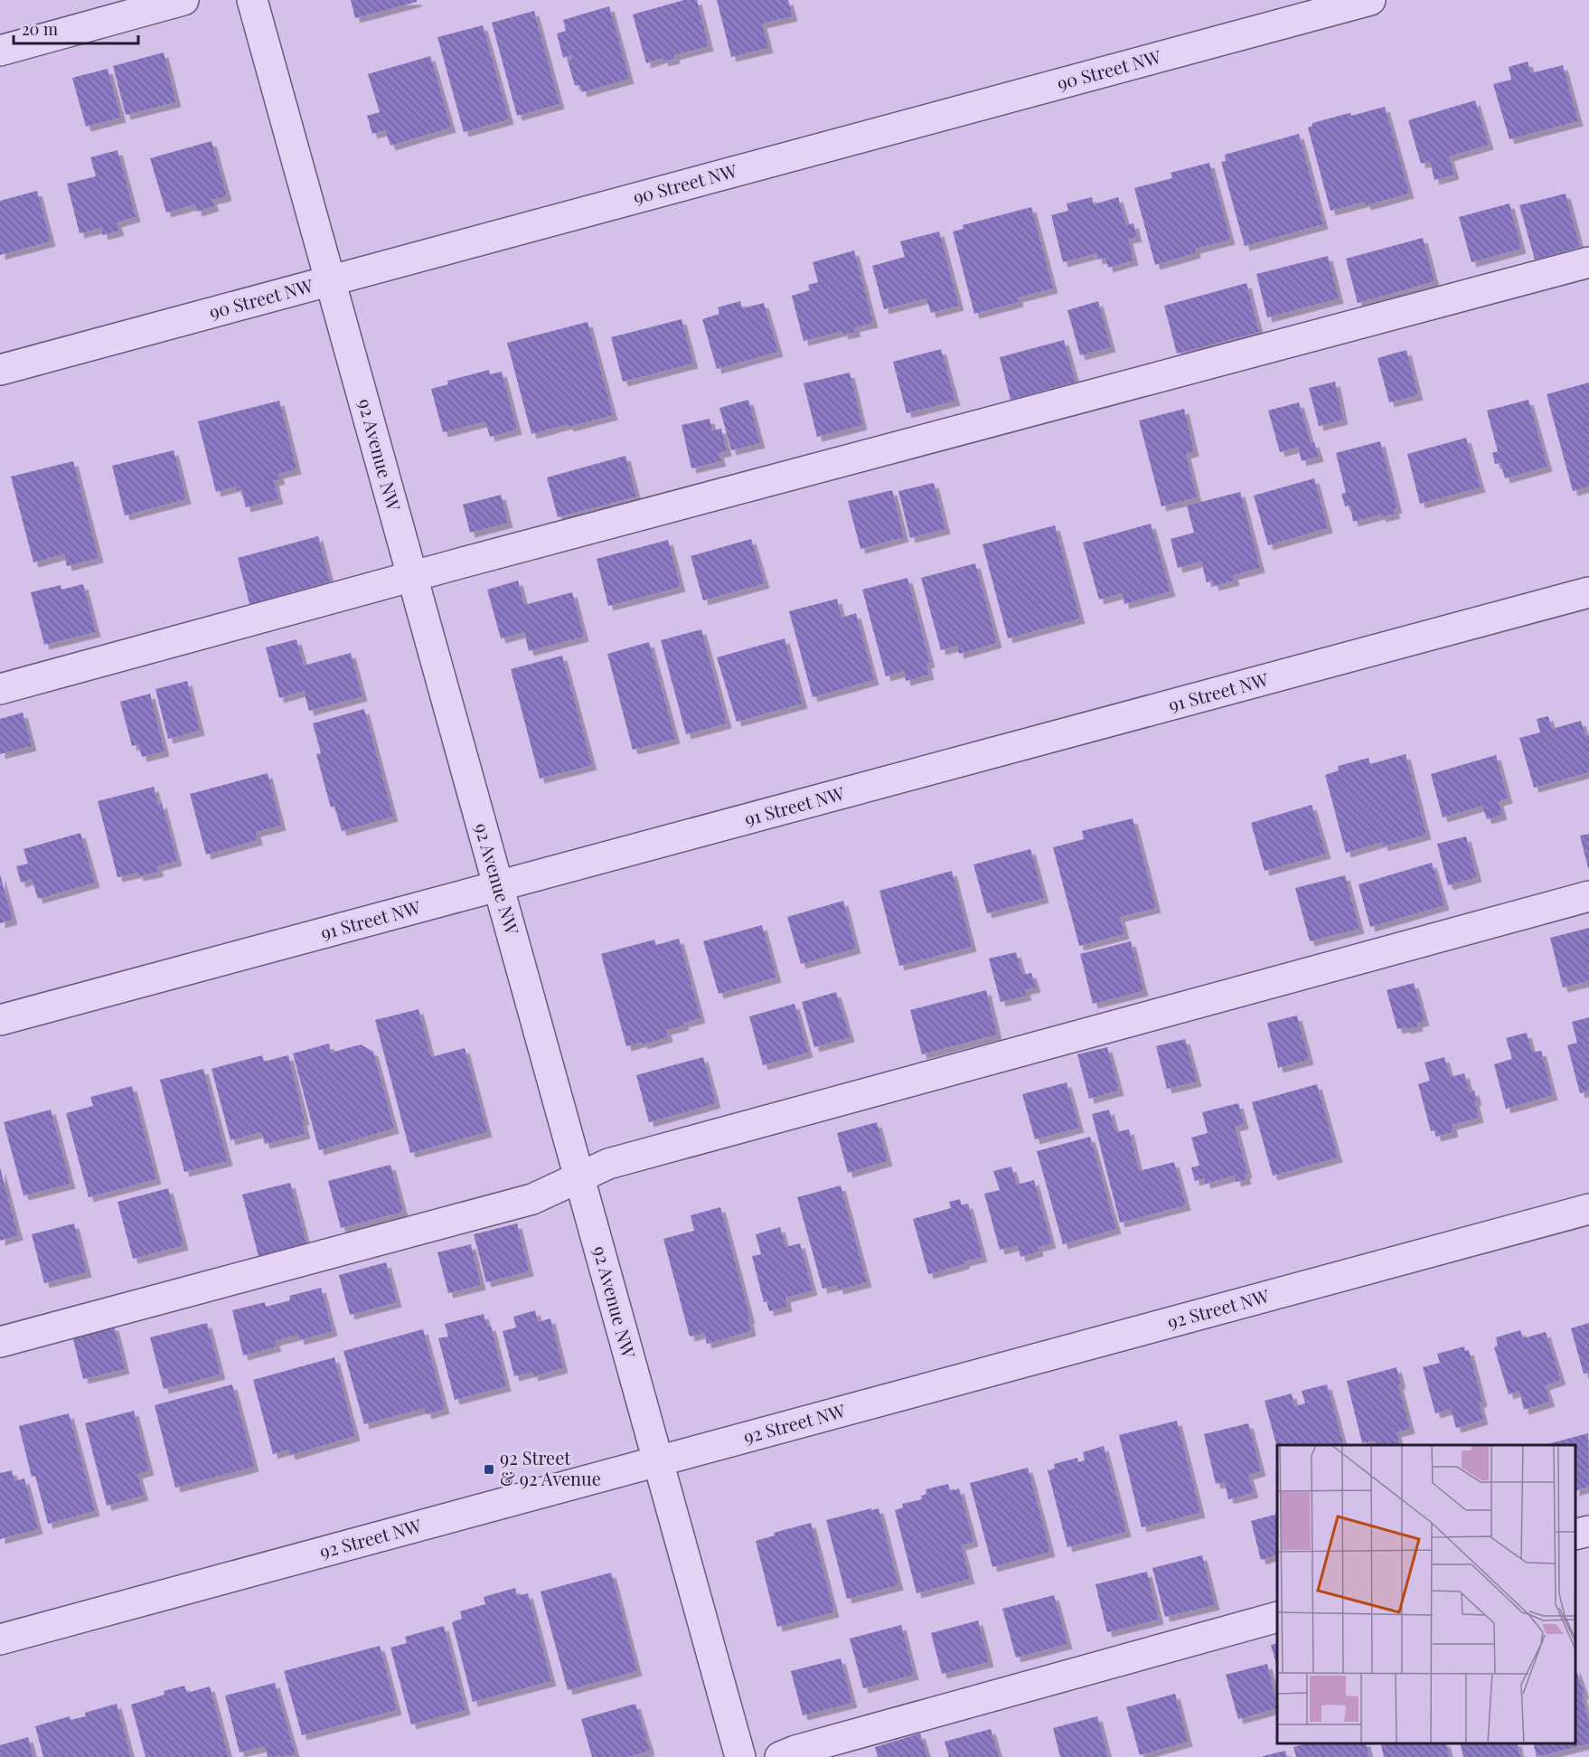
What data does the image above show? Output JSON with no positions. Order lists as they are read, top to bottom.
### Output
{
  "streets": {
    "street": [
      "90 Street NW",
      "92 Avenue NW",
      "91 Street NW",
      "92 Street NW"
    ]
  },
  "crossings": [
    ["90 Street NW", "92 Avenue NW"],
    ["92 Avenue NW", "91 Street NW"],
    ["92 Avenue NW", "92 Street NW"]
  ],
  "places": {
    "transit": ["92 Street & 92 Avenue"]
  },
  "scale_bar": "20 m"
}
